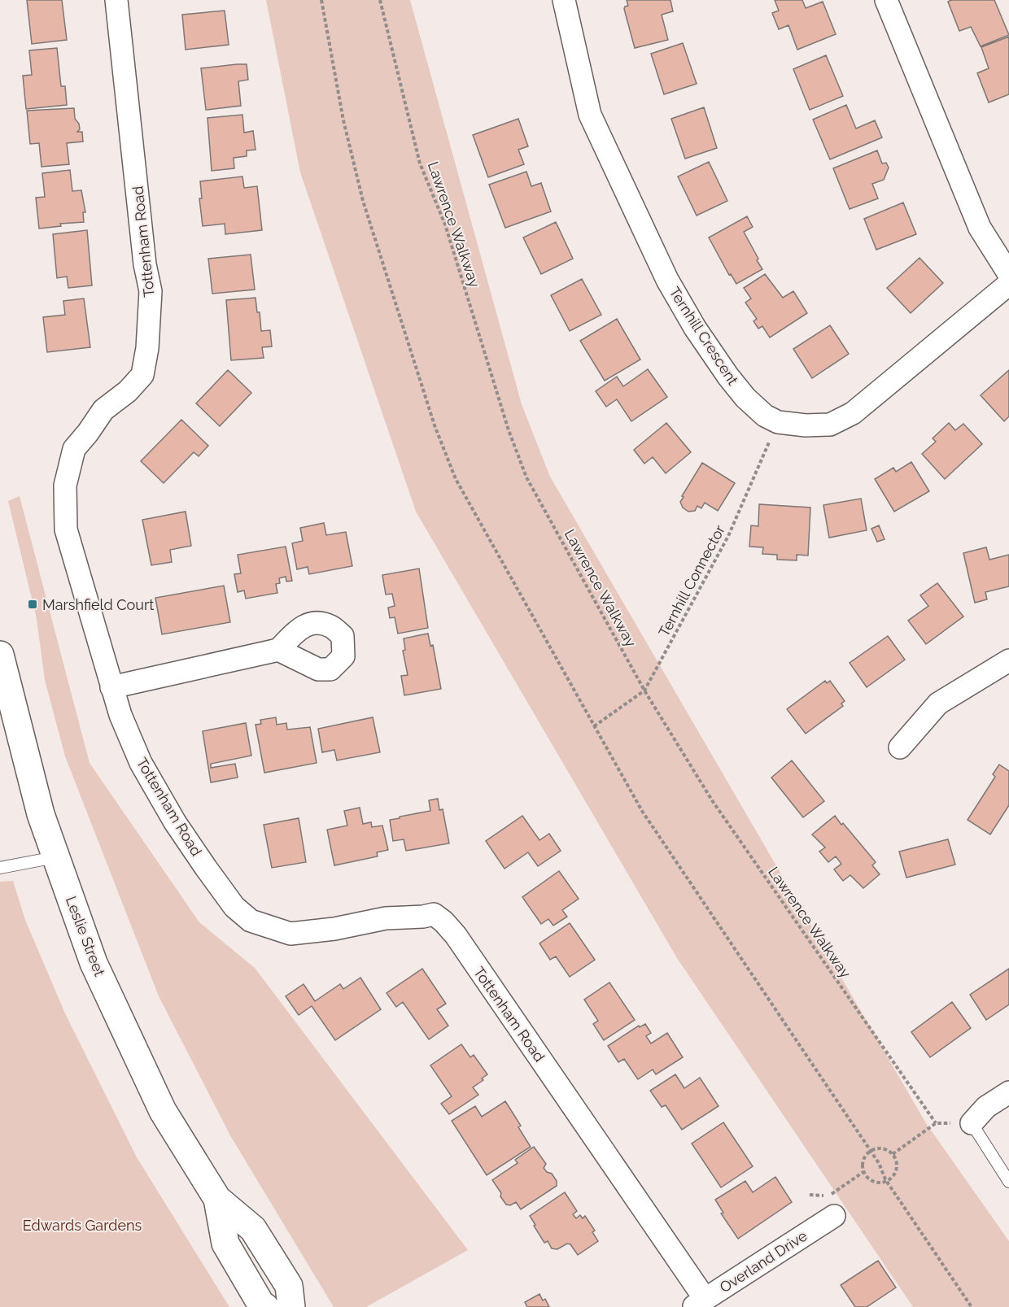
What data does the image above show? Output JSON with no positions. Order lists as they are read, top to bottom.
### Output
{
  "streets": {
    "main road": ["Leslie Street"],
    "street": ["Tottenham Road", "Ternhill Crescent", "Overland Drive"],
    "path": ["Lawrence Walkway", "Ternhill Connector"]
  },
  "crossings": [
    ["Lawrence Walkway", "Ternhill Connector"],
    ["Tottenham Road", "Overland Drive"],
    ["Ternhill Crescent", "Ternhill Connector"]
  ],
  "parks": ["Edwards Gardens"],
  "places": {
    "transit": ["Marshfield Court"]
  }
}
